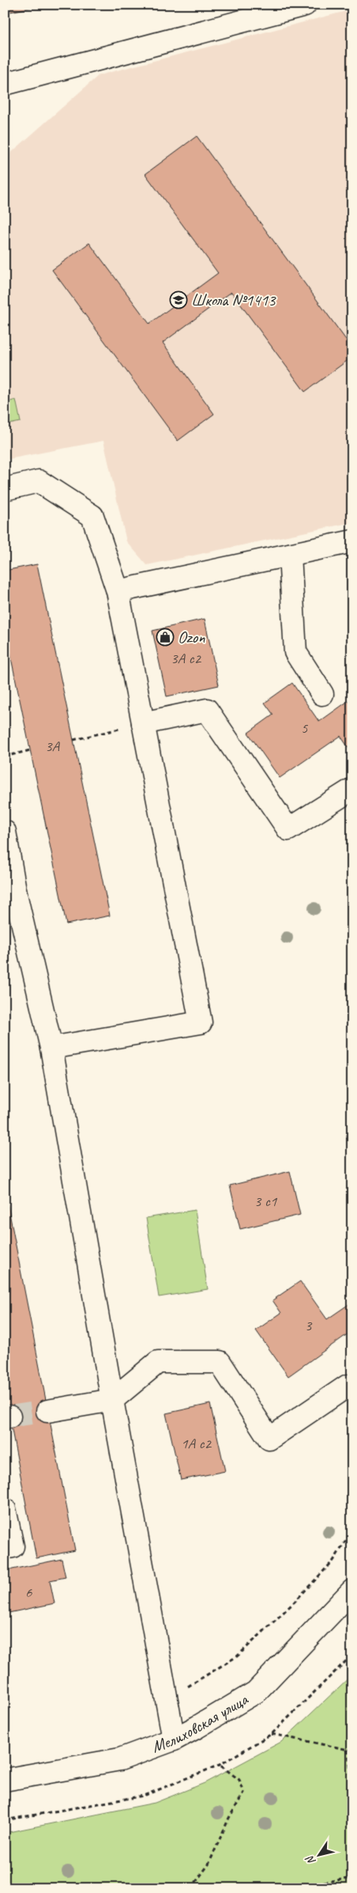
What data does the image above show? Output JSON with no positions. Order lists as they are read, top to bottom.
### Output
{
  "streets": {
    "street": ["Мелиховская улица"]
  },
  "places": {
    "school or university": ["Школа №1413"],
    "shop": ["Ozon"]
  },
  "house_numbers": [
    "3А с2",
    "5",
    "3А",
    "3 с1",
    "3",
    "1А с2",
    "6"
  ],
  "north": "bottom left"
}
